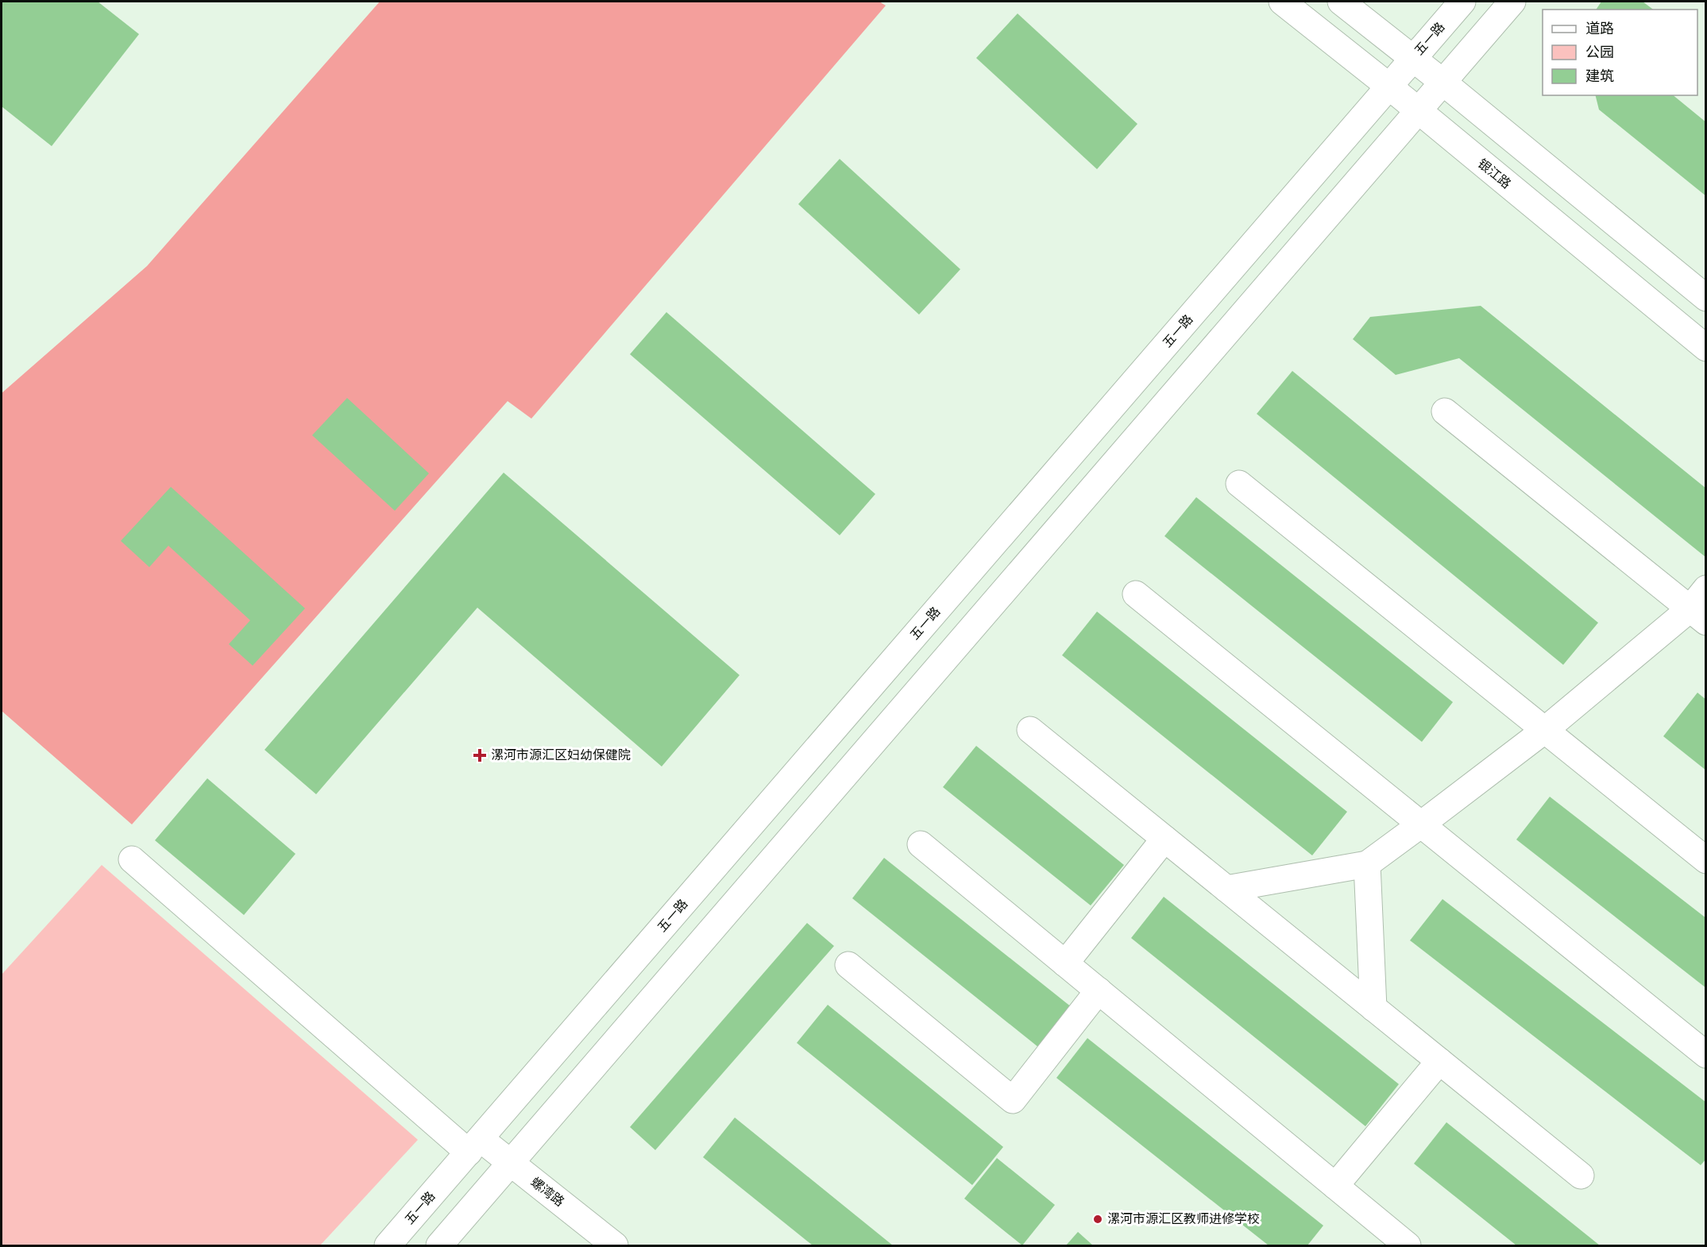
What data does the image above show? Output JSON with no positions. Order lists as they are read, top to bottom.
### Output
{
  "streets": {
    "street": ["五一路", "银江路", "螺湾路"]
  },
  "crossings": [
    ["五一路", "银江路"],
    ["五一路", "螺湾路"]
  ],
  "places": {
    "health": ["漯河市源汇区妇幼保健院"],
    "other": ["漯河市源汇区教师进修学校"]
  },
  "legend": ["道路", "公园", "建筑"]
}
